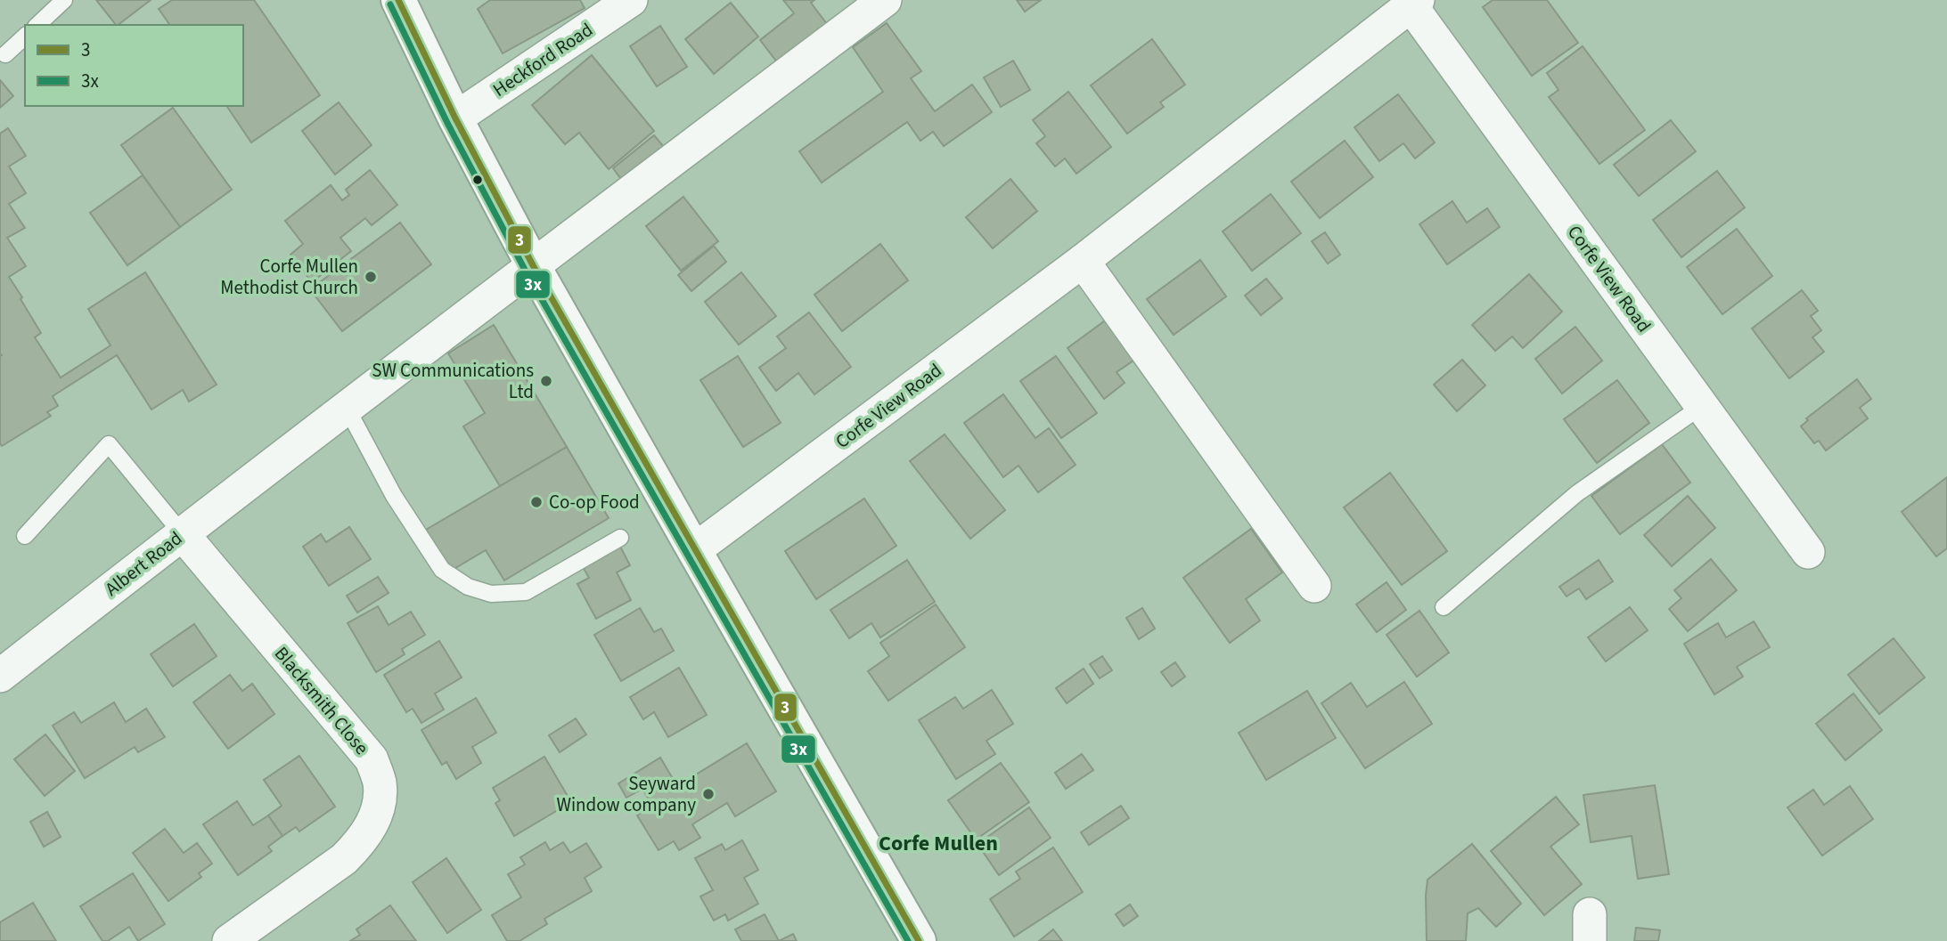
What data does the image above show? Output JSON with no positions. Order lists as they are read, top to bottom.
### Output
{
  "streets": {
    "street": [
      "Heckford Road",
      "Corfe View Road",
      "Albert Road",
      "Blacksmith Close"
    ]
  },
  "crossings": [
    ["Albert Road", "Blacksmith Close"]
  ],
  "districts": ["Corfe Mullen"],
  "places": [
    "Corfe Mullen Methodist Church",
    "SW Communications Ltd",
    "Co-op Food",
    "Seyward Window company"
  ],
  "lines": ["transit line 3", "transit line 3x"],
  "legend": ["3", "3x"]
}
